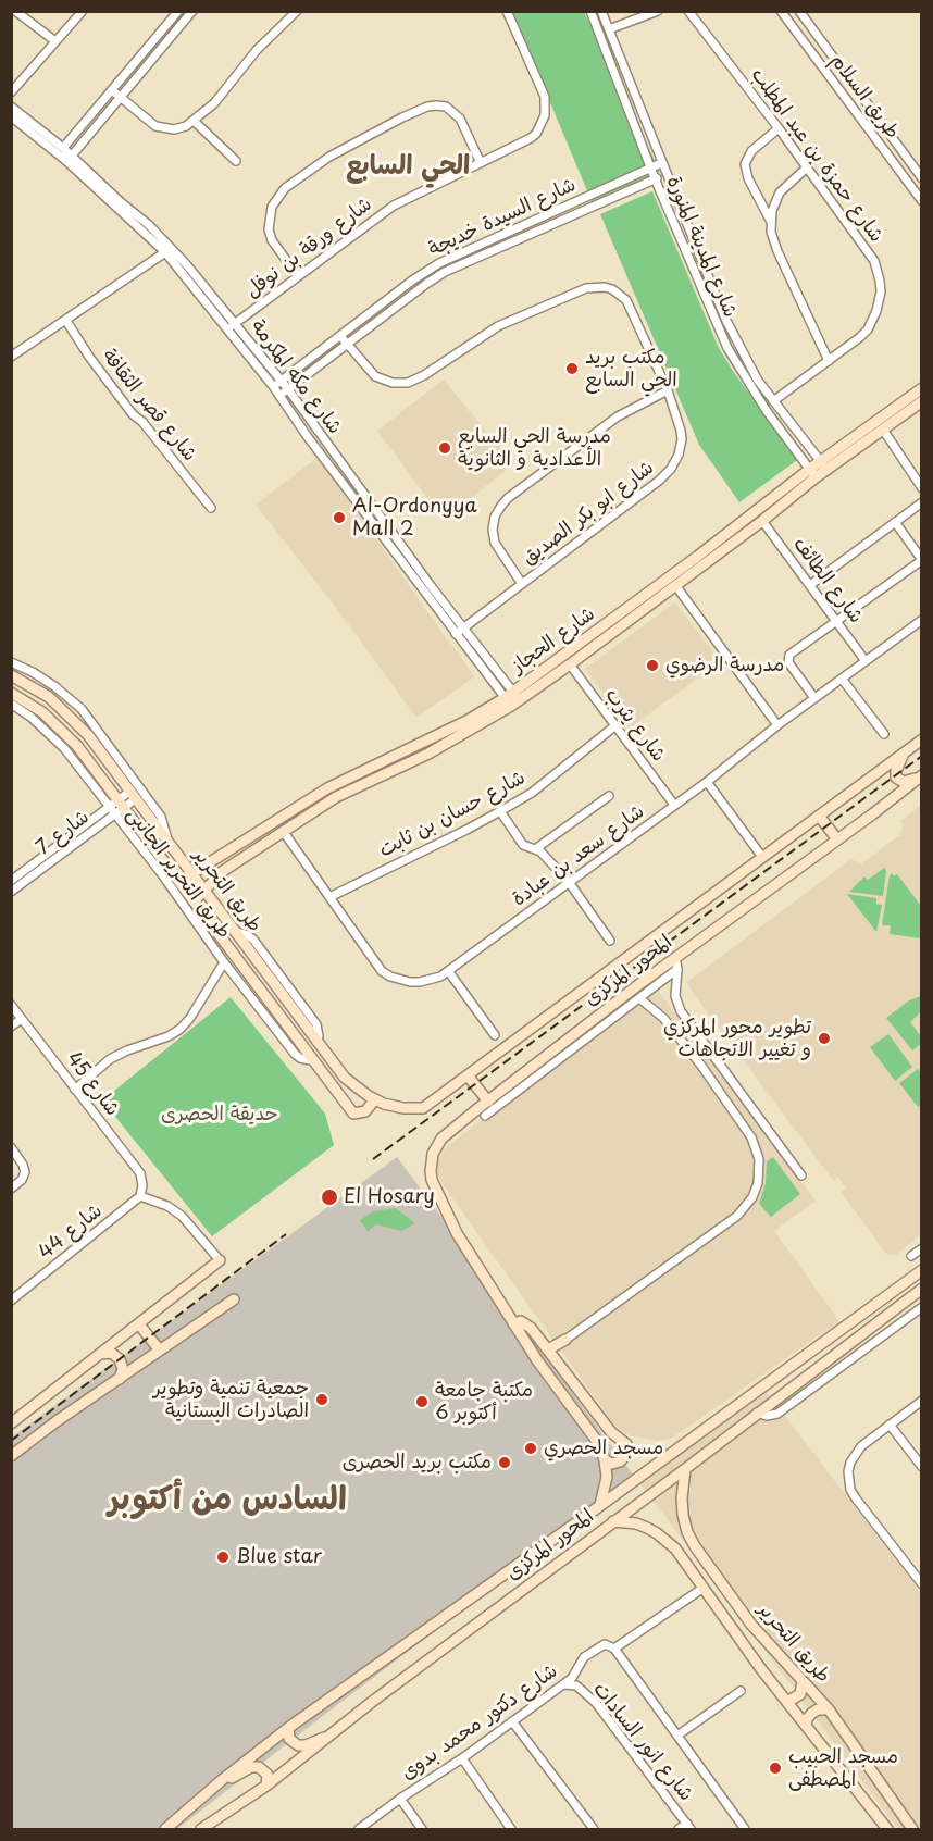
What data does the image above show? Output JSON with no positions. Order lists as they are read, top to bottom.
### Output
{
  "streets": {
    "main road": ["شارع الحجاز", "طريق التحرير", "المحور المركزى"],
    "street": [
      "طريق السلام",
      "شارع حمزة بن عبد المطلب",
      "شارع السيدة خديجة",
      "شارع المدينة المنورة",
      "شارع ورقة بن نوفل",
      "شارع مكه المكرمة",
      "شارع قصر الثقافة",
      "شارع ابو بكر الصديق",
      "شارع الطائف",
      "شارع يثرب",
      "شارع حسان بن ثابت",
      "شارع 7",
      "شارع سعد بن عبادة",
      "طريق التحرير الجانبى",
      "شارع 45",
      "شارع 44",
      "شارع دكتور محمد بدوى",
      "شارع انور السادات"
    ]
  },
  "crossings": [
    ["شارع حمزة بن عبد المطلب", "شارع المدينة المنورة"],
    ["شارع السيدة خديجة", "شارع المدينة المنورة"],
    ["شارع السيدة خديجة", "شارع مكه المكرمة"],
    ["شارع السيدة خديجة", "شارع ابو بكر الصديق"],
    ["شارع المدينة المنورة", "شارع الحجاز"],
    ["شارع ورقة بن نوفل", "شارع مكه المكرمة"],
    ["شارع مكه المكرمة", "شارع ابو بكر الصديق"],
    ["شارع مكه المكرمة", "شارع الحجاز"],
    ["شارع الطائف", "شارع الحجاز"],
    ["شارع الطائف", "شارع سعد بن عبادة"],
    ["شارع الحجاز", "شارع يثرب"],
    ["شارع الحجاز", "شارع سعد بن عبادة"],
    ["شارع الحجاز", "طريق التحرير"],
    ["شارع يثرب", "شارع حسان بن ثابت"],
    ["شارع يثرب", "شارع سعد بن عبادة"],
    ["شارع حسان بن ثابت", "شارع سعد بن عبادة"],
    ["شارع 7", "طريق التحرير الجانبى"],
    ["شارع 7", "طريق التحرير"],
    ["طريق التحرير الجانبى", "طريق التحرير"],
    ["طريق التحرير", "المحور المركزى"],
    ["شارع 45", "شارع 44"],
    ["شارع دكتور محمد بدوى", "شارع انور السادات"]
  ],
  "districts": ["الحي السابع", "السادس من أكتوبر"],
  "parks": ["حديقة الحصرى"],
  "places": [
    "مكتب بريد الحي السابع",
    "مدرسة الحي السابع الأعدادية و الثانوية",
    "Al-Ordonyya Mall 2",
    "مدرسة الرضوي",
    "تطوير محور المركزي و تغيير الاتجاهات",
    "El Hosary",
    "جمعية تنمية وتطوير الصادرات البستانية",
    "مكتبة جامعة 6 أكتوبر",
    "مسجد الحصري",
    "مكتب بريد الحصرى",
    "Blue star",
    "مسجد الحبيب المصطفى"
  ]
}
